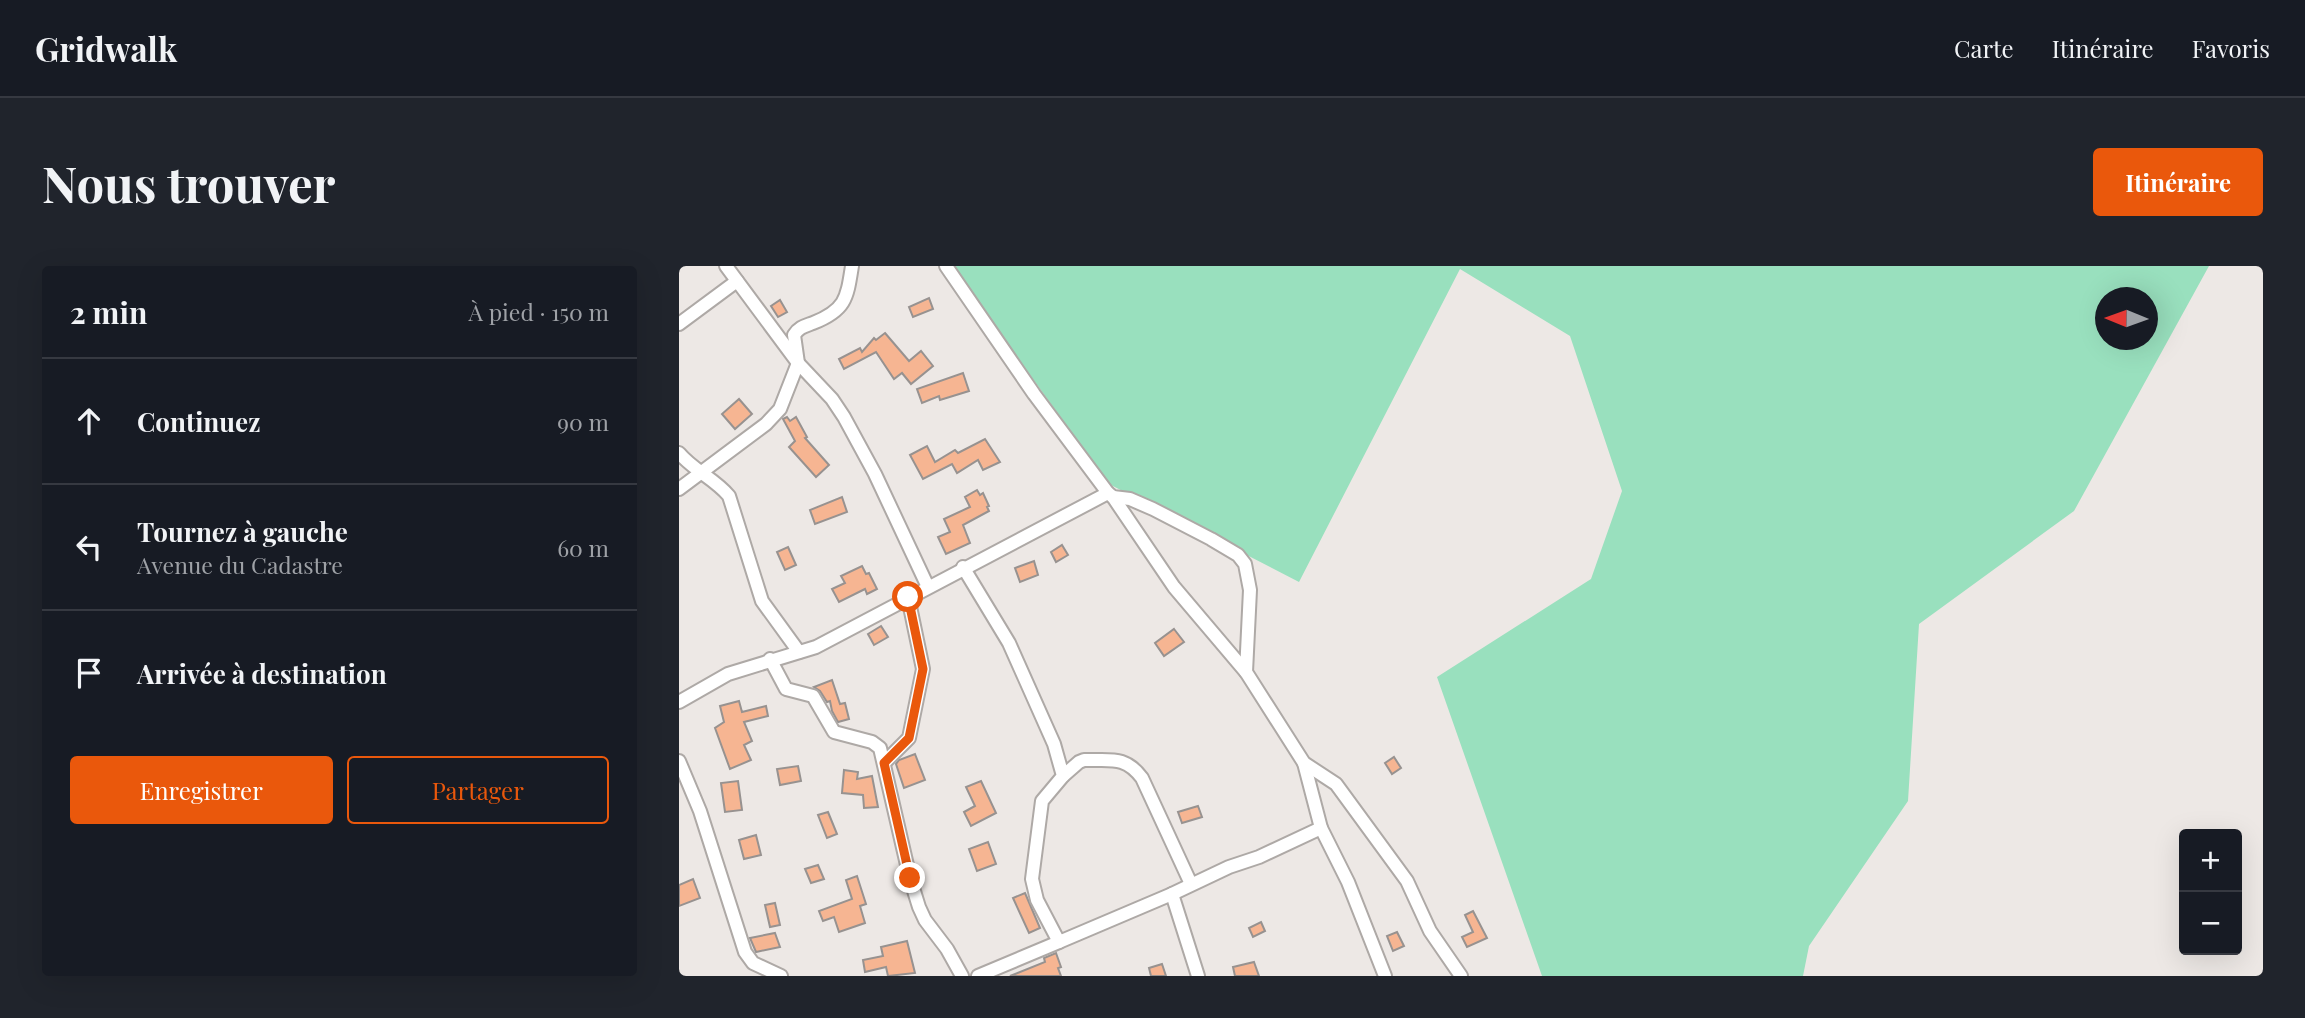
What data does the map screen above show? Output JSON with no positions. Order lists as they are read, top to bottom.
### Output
{
  "north": "left",
  "page": {
    "header": "Gridwalk",
    "nav": ["Carte", "Itinéraire", "Favoris"],
    "buttons": [
      "Itinéraire",
      ["Enregistrer", "Partager"]
    ],
    "title": "Nous trouver",
    "heading": ["2 min", "À pied · 150 m"],
    "list": [
      ["Continuez", "90 m"],
      ["Tournez à gauche", "Avenue du Cadastre", "60 m"],
      "Arrivée à destination"
    ],
    "map_buttons": ["+", "−"]
  }
}
